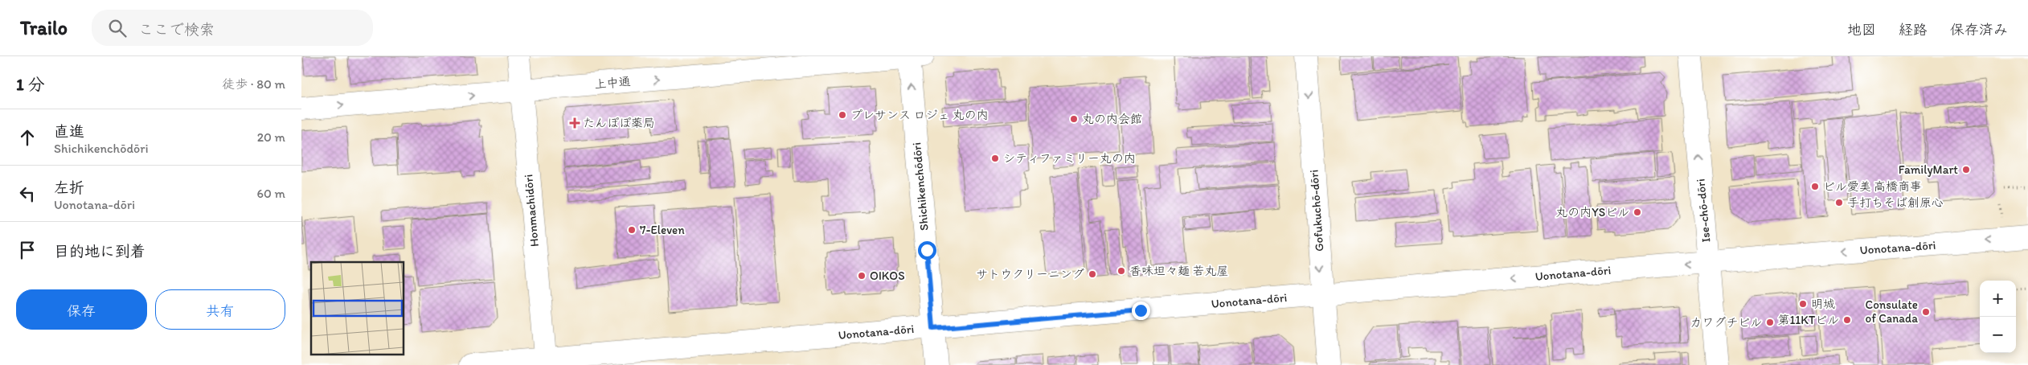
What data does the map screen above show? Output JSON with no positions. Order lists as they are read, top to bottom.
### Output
{
  "streets": {
    "street": [
      "上中通",
      "Shichikenchōdōri",
      "Honmachidōri",
      "Gofukuchō-dōri",
      "Ise-chō-dōri",
      "Uonotana-dōri"
    ]
  },
  "crossings": [
    ["上中通", "Shichikenchōdōri"],
    ["上中通", "Honmachidōri"],
    ["Shichikenchōdōri", "Uonotana-dōri"],
    ["Honmachidōri", "Uonotana-dōri"],
    ["Gofukuchō-dōri", "Uonotana-dōri"],
    ["Ise-chō-dōri", "Uonotana-dōri"]
  ],
  "one_way": [
    "上中通",
    "Shichikenchōdōri",
    "Gofukuchō-dōri",
    "Ise-chō-dōri",
    "Uonotana-dōri"
  ],
  "places": {
    "other": [
      "プレサンス ロジェ 丸の内",
      "丸の内会館",
      "シティファミリー丸の内",
      "FamilyMart",
      "ビル愛美 高橋商事",
      "手打ちそば創原心",
      "丸の内YSビル",
      "7-Eleven",
      "香味坦々麺 若丸屋",
      "サトウクリーニング",
      "OIKOS",
      "明城",
      "Consulate of Canada",
      "第11KTビル",
      "カワグチビル"
    ],
    "health": ["たんぽぽ薬局"]
  },
  "page": {
    "header": "Trailo",
    "search": "ここで検索",
    "nav": ["地図", "経路", "保存済み"],
    "heading": ["1 分", "徒歩 · 80 m"],
    "list": [
      ["直進", "Shichikenchōdōri", "20 m"],
      ["左折", "Uonotana-dōri", "60 m"],
      "目的地に到着"
    ],
    "buttons": ["保存", "共有"],
    "map_buttons": ["+", "−"]
  }
}
